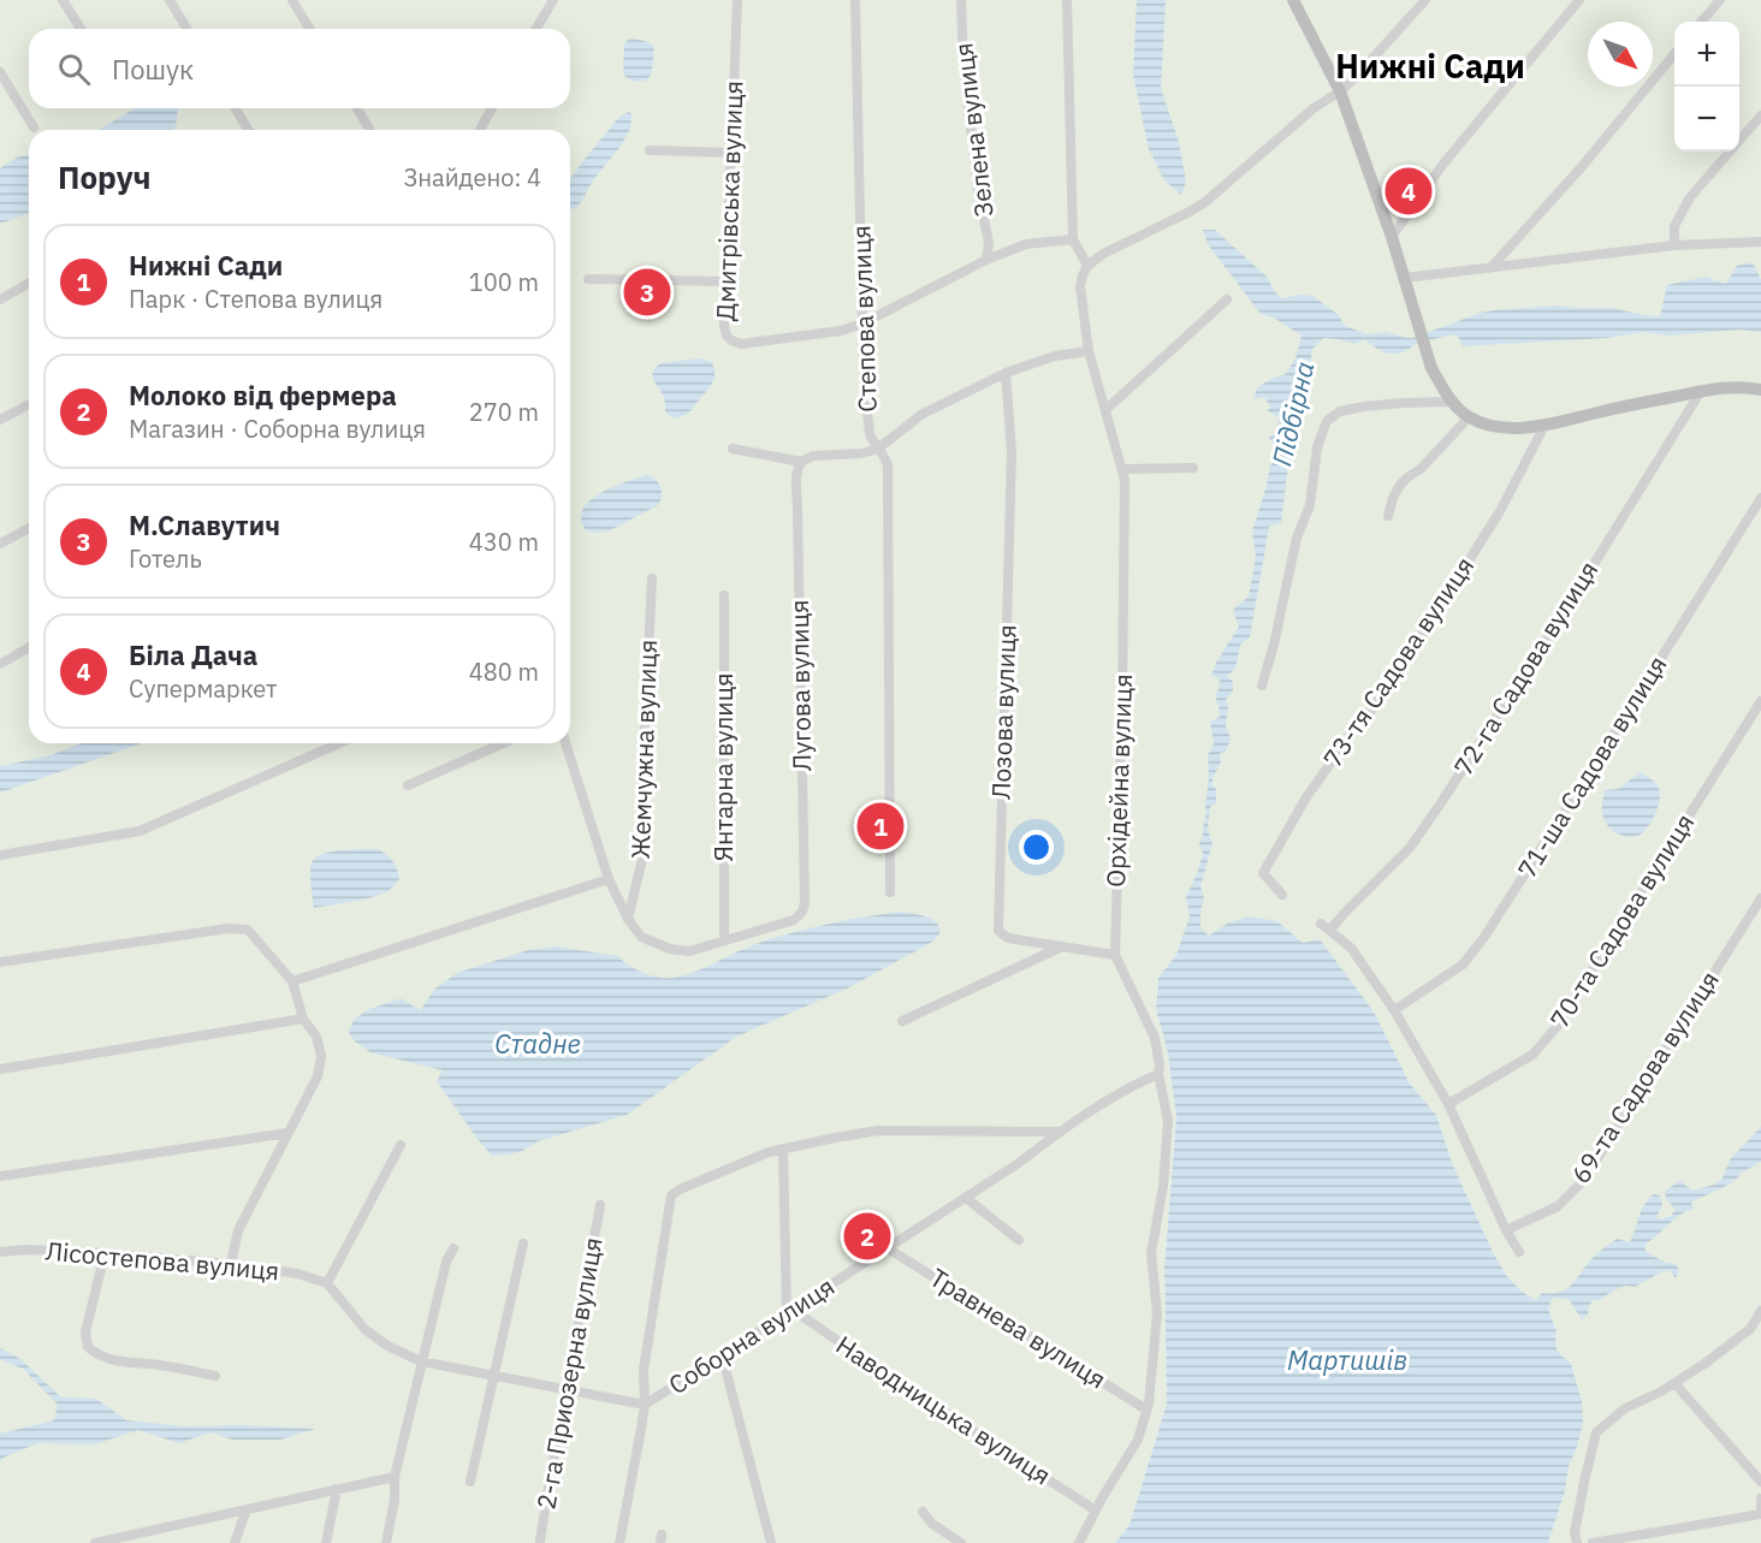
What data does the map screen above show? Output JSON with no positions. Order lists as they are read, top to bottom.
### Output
{
  "streets": {
    "street": [
      "Зелена вулиця",
      "Дмитрівська вулиця",
      "Степова вулиця",
      "73-тя Садова вулиця",
      "72-га Садова вулиця",
      "Лугова вулиця",
      "Лозова вулиця",
      "Жемчужна вулиця",
      "Янтарна вулиця",
      "71-ша Садова вулиця",
      "Орхідейна вулиця",
      "70-та Садова вулиця",
      "69-та Садова вулиця",
      "Лісостепова вулиця",
      "Травнева вулиця",
      "Соборна вулиця",
      "2-га Приозерна вулиця",
      "Наводницька вулиця"
    ]
  },
  "crossings": [
    ["Зелена вулиця", "Дмитрівська вулиця"],
    ["Дмитрівська вулиця", "Степова вулиця"],
    ["Лугова вулиця", "Янтарна вулиця"],
    ["Лозова вулиця", "Орхідейна вулиця"],
    ["Орхідейна вулиця", "Травнева вулиця"],
    ["Орхідейна вулиця", "Соборна вулиця"],
    ["Орхідейна вулиця", "Наводницька вулиця"],
    ["Травнева вулиця", "Соборна вулиця"],
    ["Соборна вулиця", "2-га Приозерна вулиця"],
    ["Соборна вулиця", "Наводницька вулиця"]
  ],
  "districts": ["Нижні Сади"],
  "water": ["Підбірна", "Стадне", "Мартишів"],
  "north": "bottom right",
  "page": {
    "map_buttons": ["+", "−"],
    "search": "Пошук",
    "heading": ["Поруч", "Знайдено: 4"],
    "pins": [
      "4",
      "3",
      "1",
      "2"
    ],
    "list": [
      {
        "mark": "1",
        "name": "Нижні Сади",
        "note": "Парк · Степова вулиця",
        "value": "100 m"
      },
      {
        "mark": "2",
        "name": "Молоко від фермера",
        "note": "Магазин · Соборна вулиця",
        "value": "270 m"
      },
      {
        "mark": "3",
        "name": "М.Славутич",
        "note": "Готель",
        "value": "430 m"
      },
      {
        "mark": "4",
        "name": "Біла Дача",
        "note": "Супермаркет",
        "value": "480 m"
      }
    ]
  }
}
